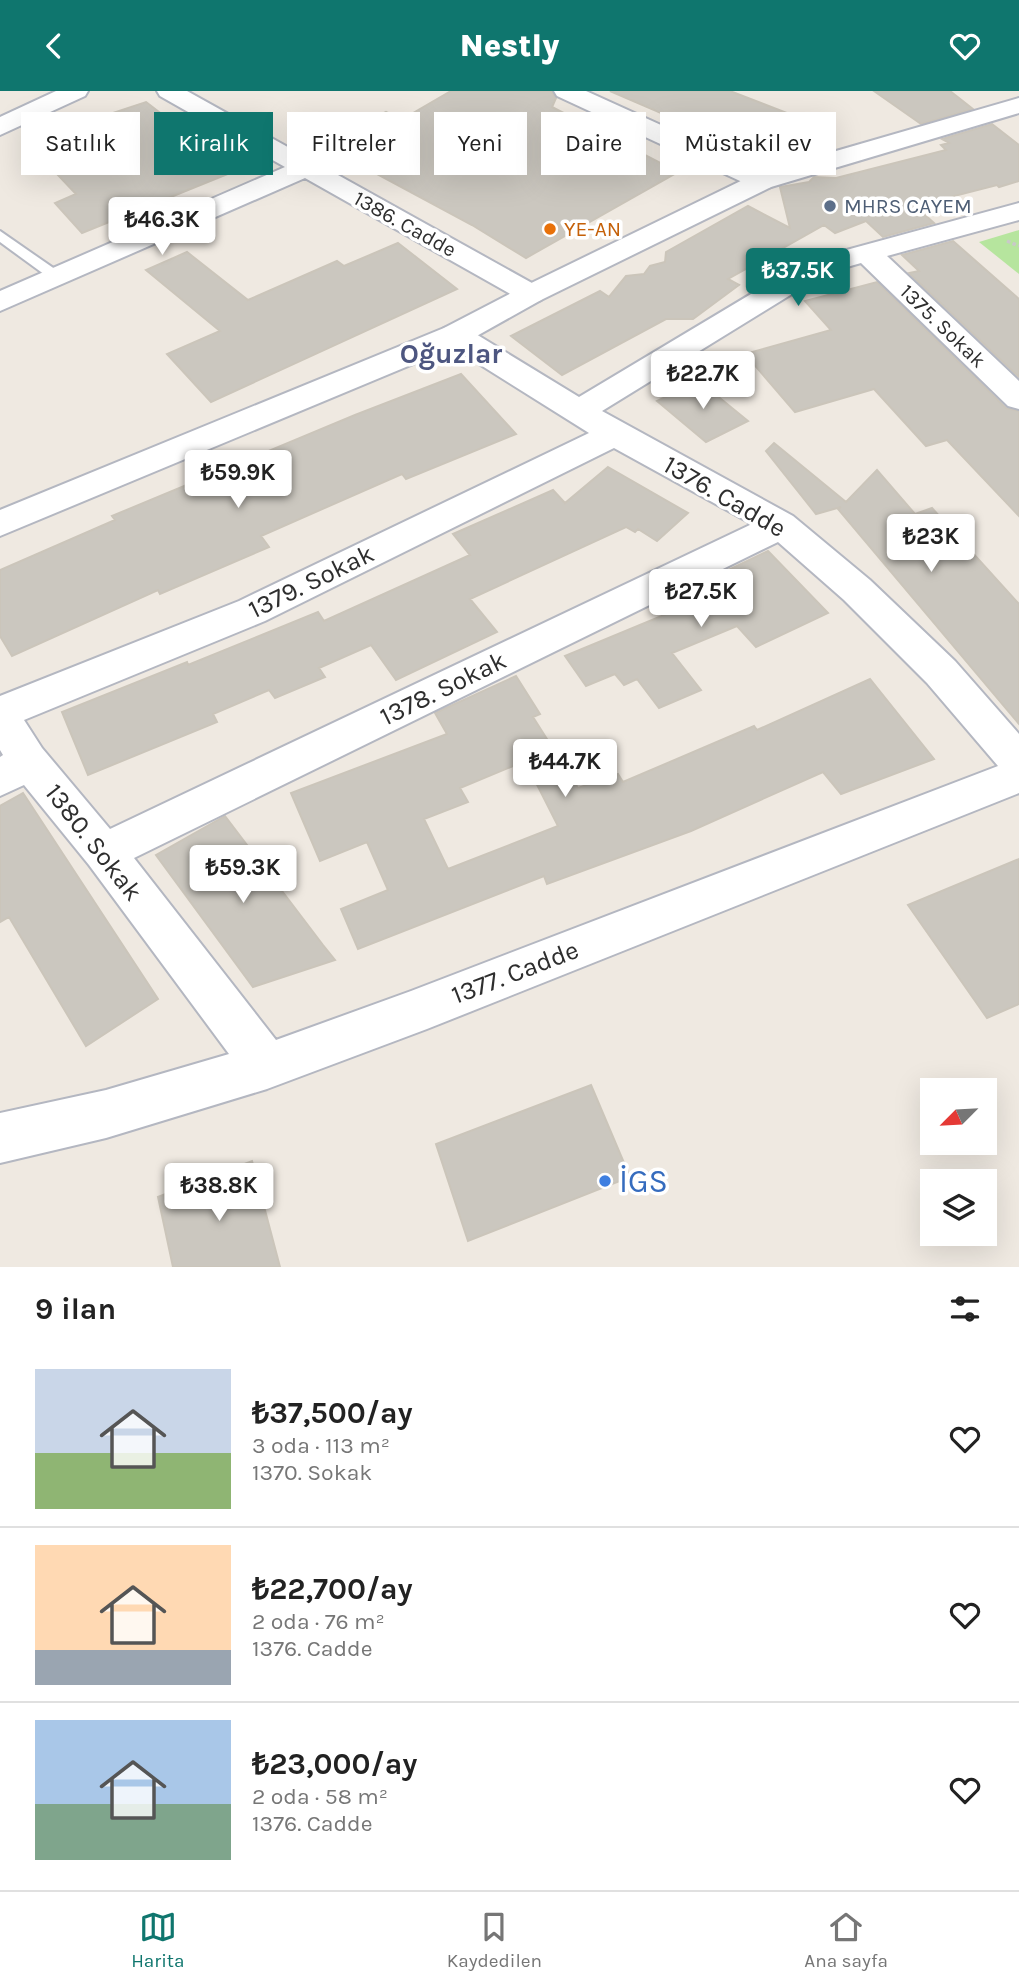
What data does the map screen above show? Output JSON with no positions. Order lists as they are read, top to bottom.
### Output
{
  "streets": {
    "street": [
      "1386. Cadde",
      "1375. Sokak",
      "1376. Cadde",
      "1379. Sokak",
      "1378. Sokak",
      "1380. Sokak",
      "1377. Cadde"
    ]
  },
  "crossings": [
    ["1376. Cadde", "1379. Sokak"],
    ["1376. Cadde", "1378. Sokak"],
    ["1379. Sokak", "1380. Sokak"],
    ["1378. Sokak", "1380. Sokak"],
    ["1380. Sokak", "1377. Cadde"]
  ],
  "districts": ["Oğuzlar"],
  "places": ["MHRS CAYEM", "YE-AN", "İGS"],
  "north": "bottom left",
  "page": {
    "header": "Nestly",
    "chip": [
      "Satılık",
      "Kiralık",
      "Filtreler",
      "Yeni",
      "Daire",
      "Müstakil ev"
    ],
    "price": [
      "₺46.3K",
      "₺37.5K",
      "₺22.7K",
      "₺59.9K",
      "₺23K",
      "₺27.5K",
      "₺44.7K",
      "₺59.3K",
      "₺38.8K"
    ],
    "heading": "9 ilan",
    "list": [
      {
        "name": "₺37,500/ay",
        "note": "3 oda · 113 m² · 1370. Sokak"
      },
      {
        "name": "₺22,700/ay",
        "note": "2 oda · 76 m² · 1376. Cadde"
      },
      {
        "name": "₺23,000/ay",
        "note": "2 oda · 58 m² · 1376. Cadde"
      }
    ],
    "tabs": ["Harita", "Kaydedilen", "Ana sayfa"]
  }
}
